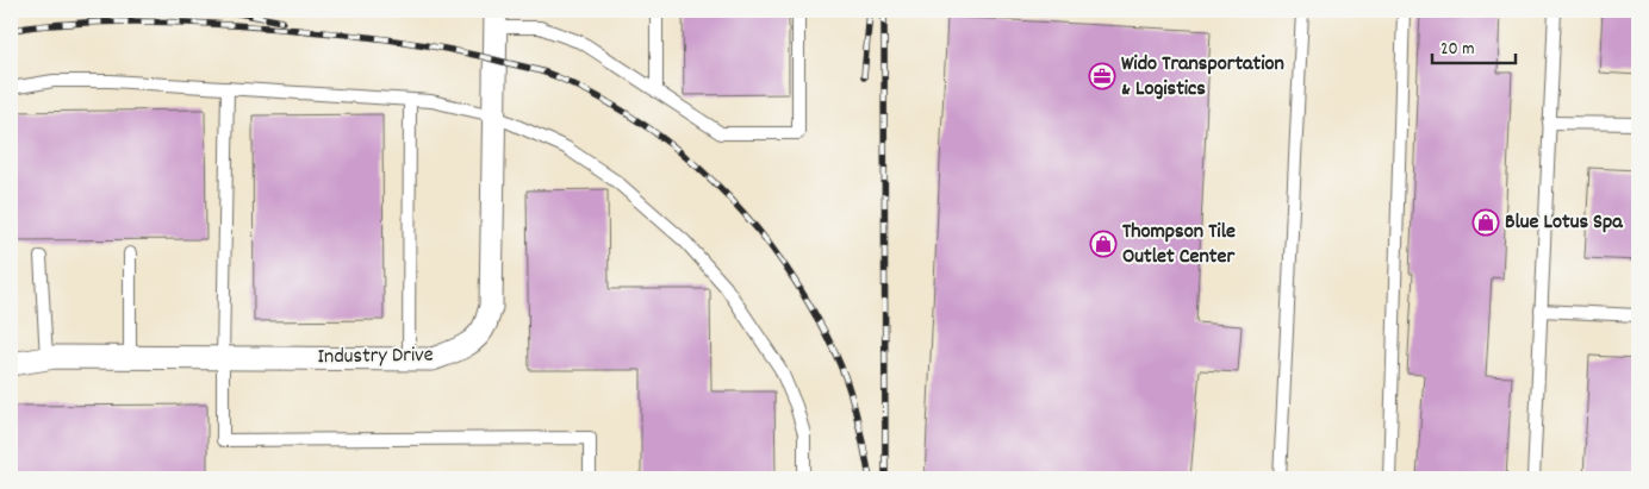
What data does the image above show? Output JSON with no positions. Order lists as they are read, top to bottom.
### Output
{
  "streets": {
    "street": ["Industry Drive"]
  },
  "places": {
    "office": ["Wido Transportation & Logistics"],
    "shop": ["Blue Lotus Spa", "Thompson Tile Outlet Center"]
  },
  "scale_bar": "20 m"
}
